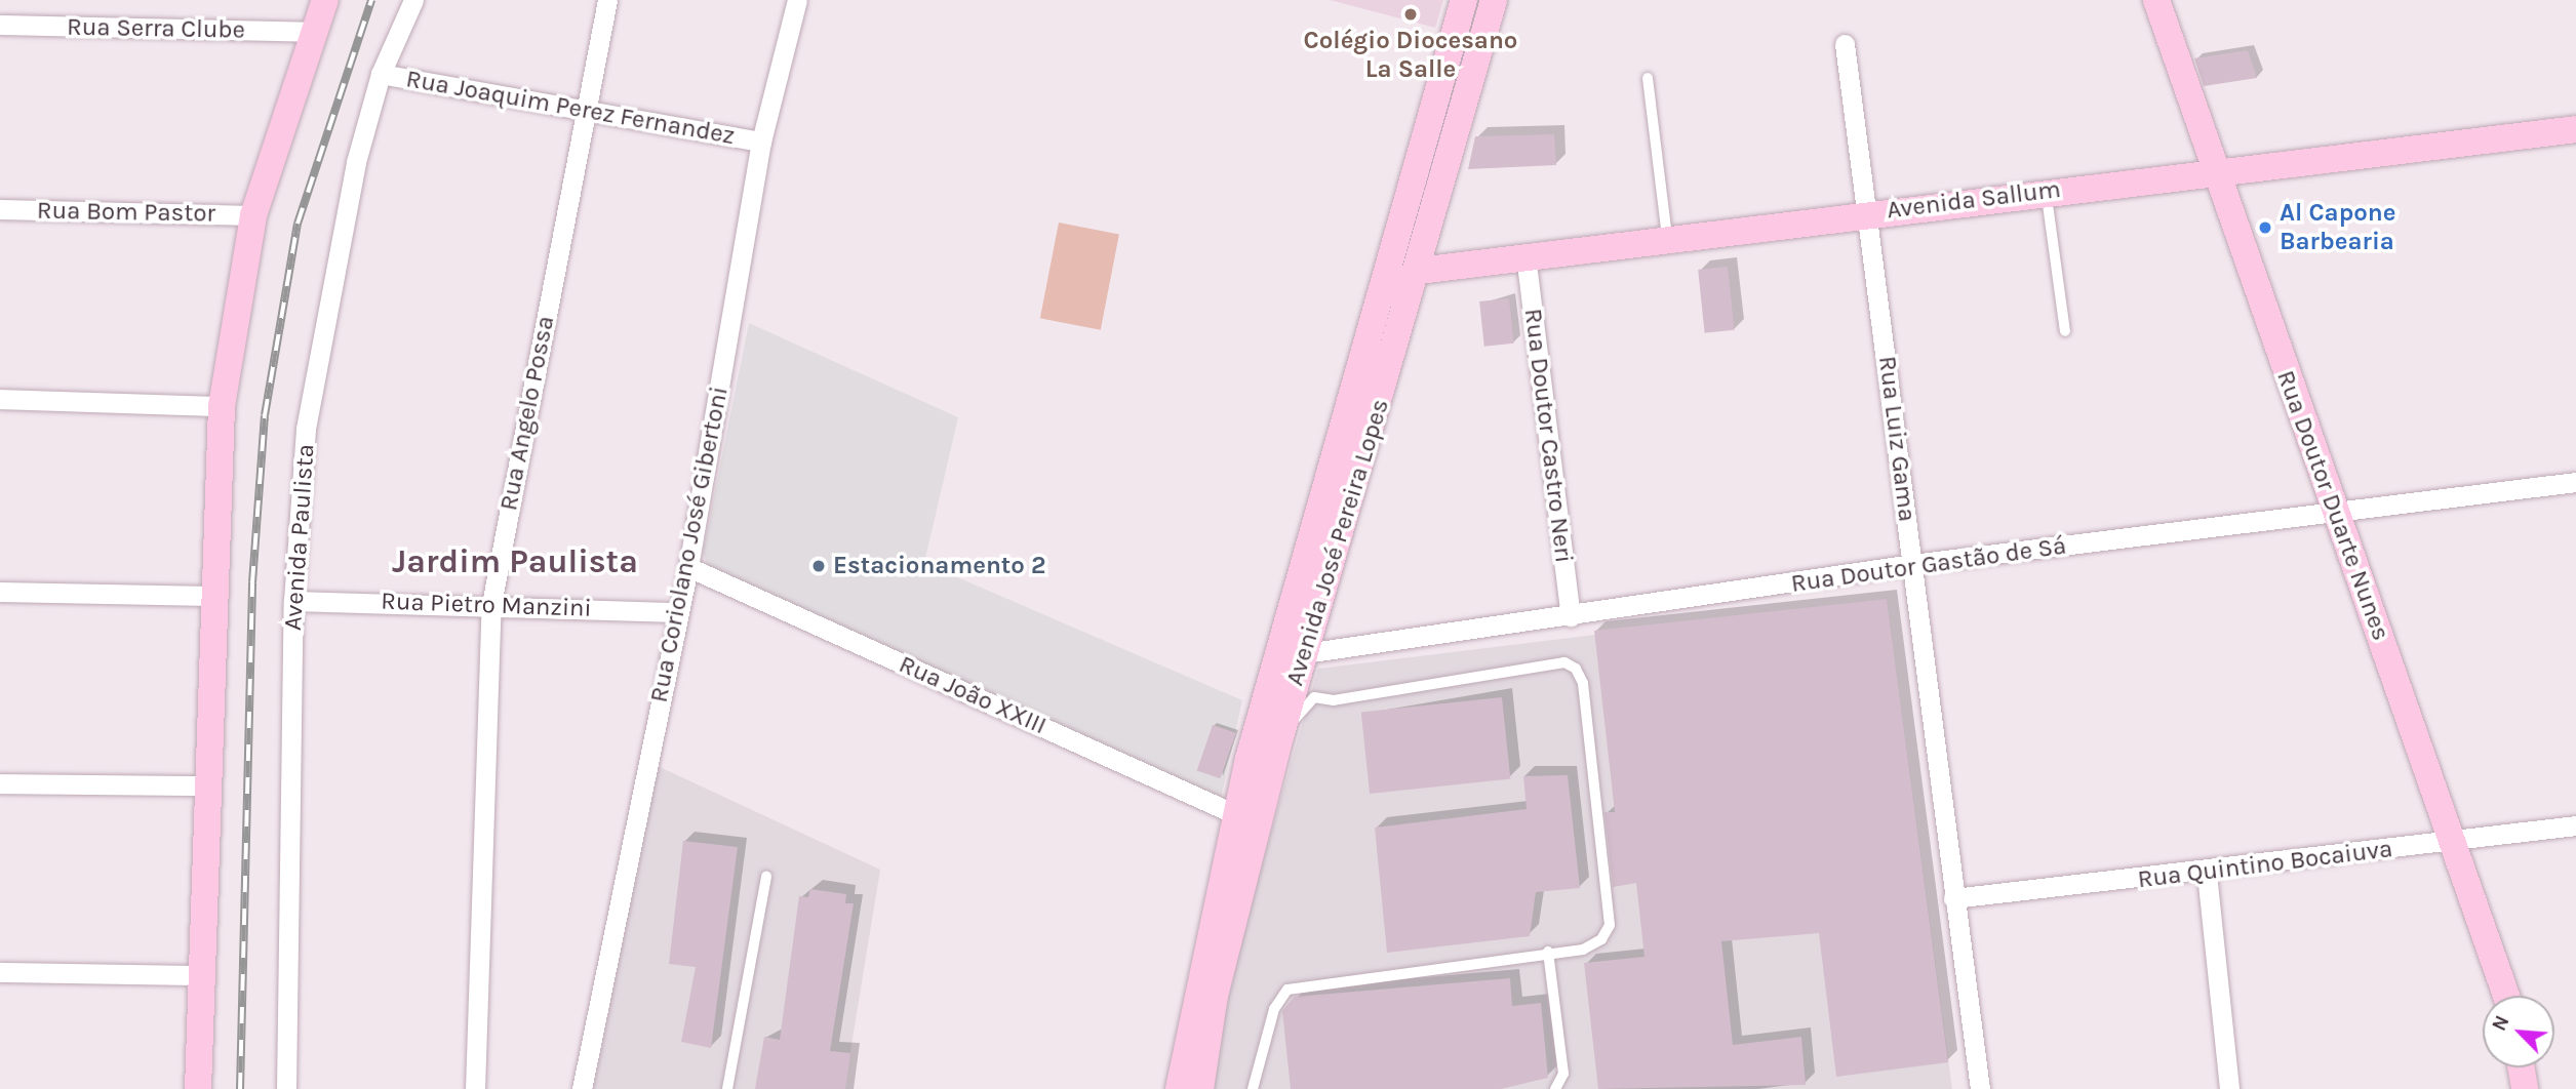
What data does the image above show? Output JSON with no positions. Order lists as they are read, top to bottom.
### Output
{
  "streets": {
    "street": [
      "Rua Serra Clube",
      "Rua Joaquim Perez Fernandez",
      "Avenida Sallum",
      "Rua Bom Pastor",
      "Rua Angelo Possa",
      "Rua Doutor Castro Neri",
      "Rua Luiz Gama",
      "Rua Doutor Duarte Nunes",
      "Avenida Paulista",
      "Avenida José Pereira Lopes",
      "Rua Coriolano José Gibertoni",
      "Rua Doutor Gastão de Sá",
      "Rua Pietro Manzini",
      "Rua João XXIII",
      "Rua Quintino Bocaiuva"
    ]
  },
  "crossings": [
    ["Rua Joaquim Perez Fernandez", "Rua Angelo Possa"],
    ["Rua Joaquim Perez Fernandez", "Avenida Paulista"],
    ["Rua Joaquim Perez Fernandez", "Rua Coriolano José Gibertoni"],
    ["Avenida Sallum", "Rua Doutor Castro Neri"],
    ["Avenida Sallum", "Rua Luiz Gama"],
    ["Avenida Sallum", "Rua Doutor Duarte Nunes"],
    ["Avenida Sallum", "Avenida José Pereira Lopes"],
    ["Rua Angelo Possa", "Rua Pietro Manzini"],
    ["Rua Doutor Castro Neri", "Rua Doutor Gastão de Sá"],
    ["Rua Luiz Gama", "Rua Doutor Gastão de Sá"],
    ["Rua Luiz Gama", "Rua Quintino Bocaiuva"],
    ["Rua Doutor Duarte Nunes", "Rua Doutor Gastão de Sá"],
    ["Rua Doutor Duarte Nunes", "Rua Quintino Bocaiuva"],
    ["Avenida Paulista", "Rua Pietro Manzini"],
    ["Avenida José Pereira Lopes", "Rua Doutor Gastão de Sá"],
    ["Avenida José Pereira Lopes", "Rua João XXIII"],
    ["Rua Coriolano José Gibertoni", "Rua Pietro Manzini"],
    ["Rua Coriolano José Gibertoni", "Rua João XXIII"]
  ],
  "districts": ["Jardim Paulista"],
  "places": ["Colégio Diocesano La Salle", "Al Capone Barbearia", "Estacionamento 2"],
  "north": "top left"
}
